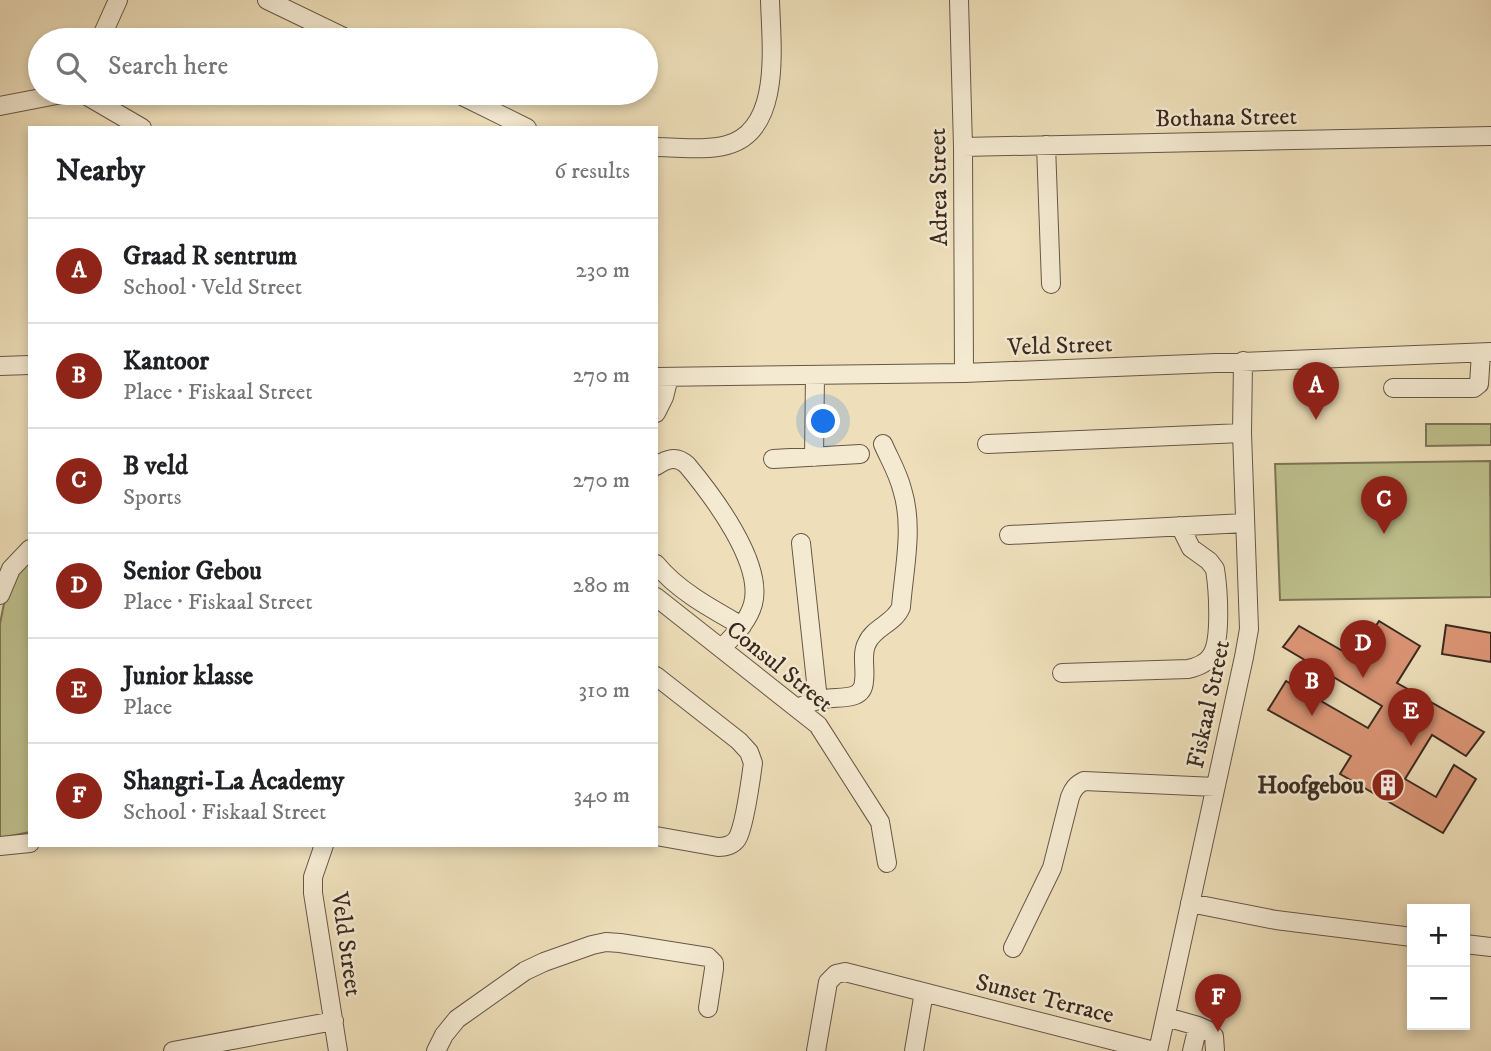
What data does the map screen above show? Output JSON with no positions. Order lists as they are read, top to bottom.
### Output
{
  "streets": {
    "street": [
      "Bothana Street",
      "Adrea Street",
      "Veld Street",
      "Consul Street",
      "Fiskaal Street",
      "Sunset Terrace"
    ]
  },
  "crossings": [
    ["Bothana Street", "Adrea Street"],
    ["Adrea Street", "Veld Street"],
    ["Veld Street", "Fiskaal Street"],
    ["Fiskaal Street", "Sunset Terrace"]
  ],
  "places": {
    "building": ["Hoofgebou"]
  },
  "page": {
    "search": "Search here",
    "heading": ["Nearby", "6 results"],
    "list": [
      {
        "mark": "A",
        "name": "Graad R sentrum",
        "note": "School · Veld Street",
        "value": "230 m"
      },
      {
        "mark": "B",
        "name": "Kantoor",
        "note": "Place · Fiskaal Street",
        "value": "270 m"
      },
      {
        "mark": "C",
        "name": "B veld",
        "note": "Sports",
        "value": "270 m"
      },
      {
        "mark": "D",
        "name": "Senior Gebou",
        "note": "Place · Fiskaal Street",
        "value": "280 m"
      },
      {
        "mark": "E",
        "name": "Junior klasse",
        "note": "Place",
        "value": "310 m"
      },
      {
        "mark": "F",
        "name": "Shangri-La Academy",
        "note": "School · Fiskaal Street",
        "value": "340 m"
      }
    ],
    "pins": [
      "A",
      "C",
      "D",
      "B",
      "E",
      "F"
    ],
    "map_buttons": ["+", "−"]
  }
}
